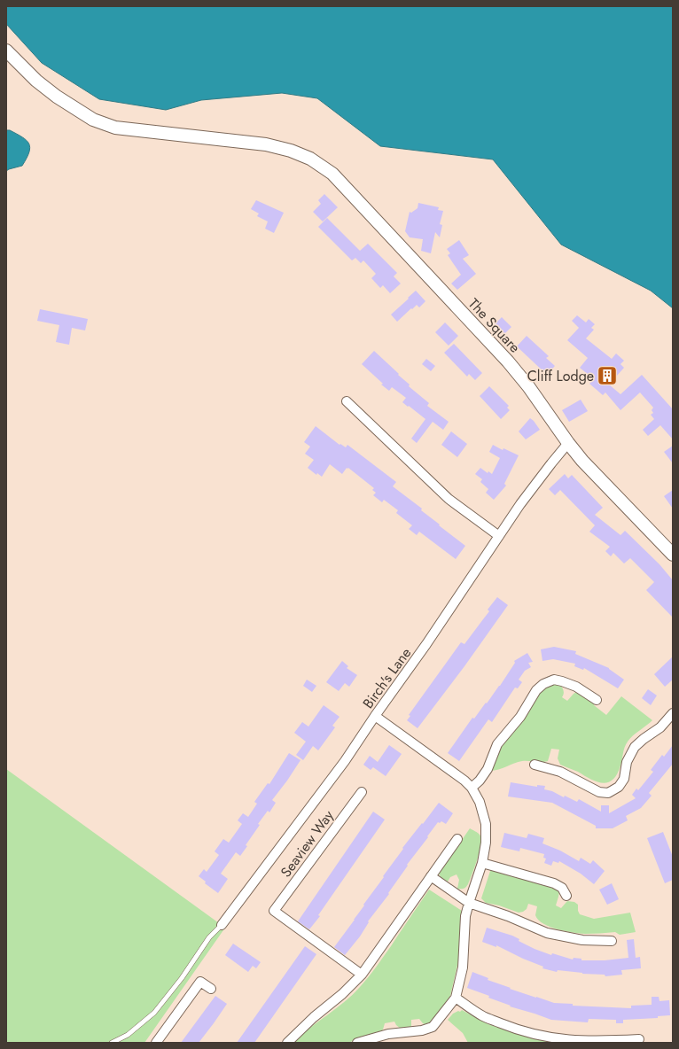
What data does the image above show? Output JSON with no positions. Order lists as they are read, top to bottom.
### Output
{
  "streets": {
    "main road": ["The Square"],
    "street": ["Birch's Lane", "Seaview Way"]
  },
  "crossings": [
    ["The Square", "Birch's Lane"]
  ],
  "places": {
    "building": ["Cliff Lodge"]
  }
}
